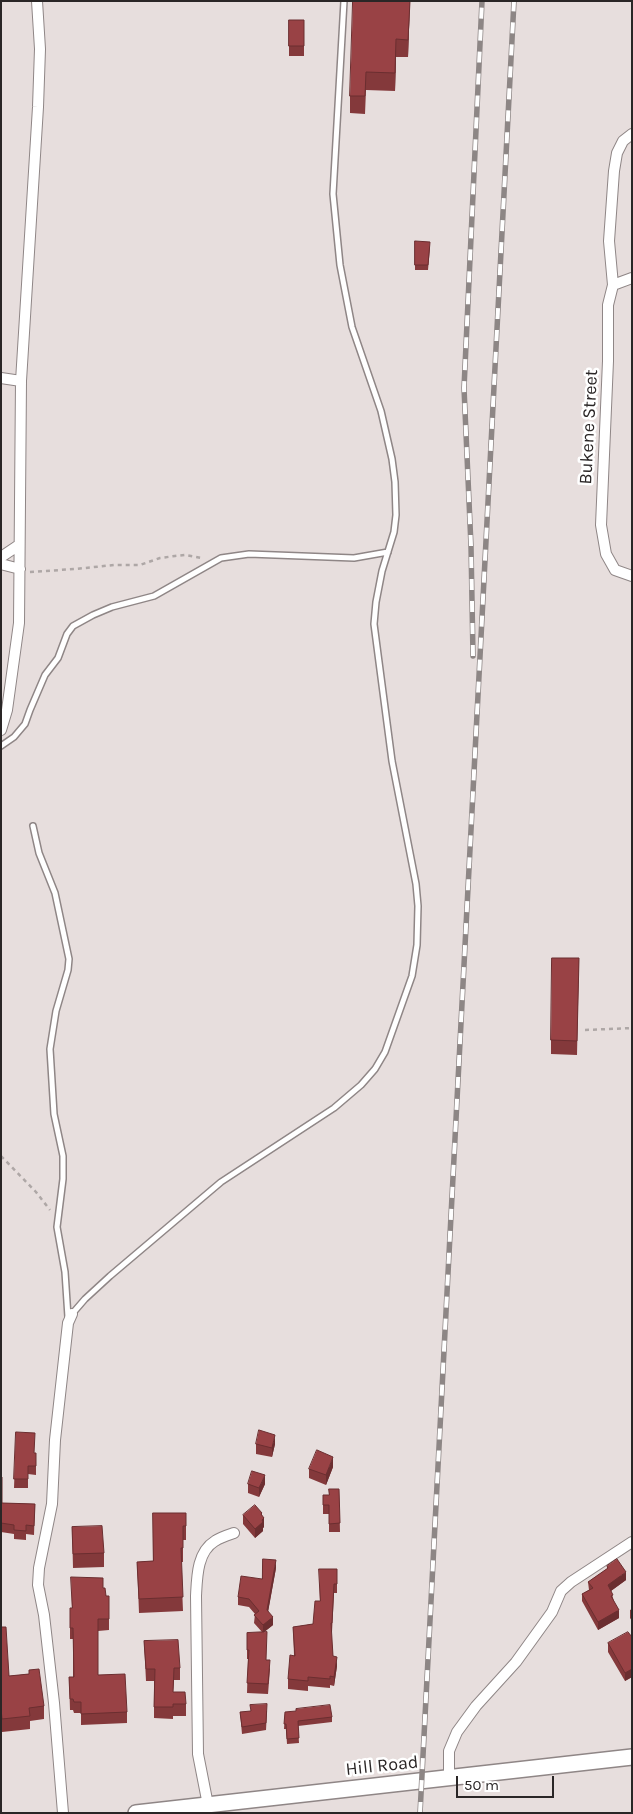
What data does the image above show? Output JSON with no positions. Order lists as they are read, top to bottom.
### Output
{
  "streets": {
    "main road": ["Hill Road"],
    "street": ["Bukene Street"]
  },
  "scale_bar": "50 m"
}
